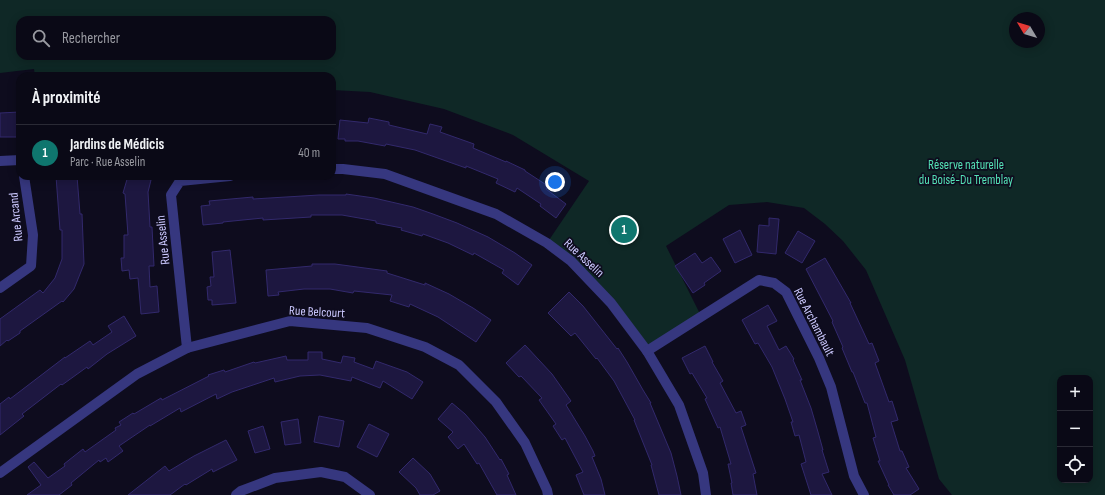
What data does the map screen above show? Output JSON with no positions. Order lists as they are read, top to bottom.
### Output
{
  "streets": {
    "street": [
      "Rue Arcand",
      "Rue Asselin",
      "Rue Belcourt",
      "Rue Archambault"
    ]
  },
  "crossings": [
    ["Rue Asselin", "Rue Belcourt"],
    ["Rue Asselin", "Rue Archambault"]
  ],
  "parks": ["Réserve naturelle du Boisé-Du Tremblay"],
  "north": "top left",
  "page": {
    "search": "Rechercher",
    "heading": "À proximité",
    "list": [
      {
        "mark": "1",
        "name": "Jardins de Médicis",
        "note": "Parc · Rue Asselin",
        "value": "40 m"
      }
    ],
    "pins": "1",
    "map_buttons": ["+", "−"]
  }
}
